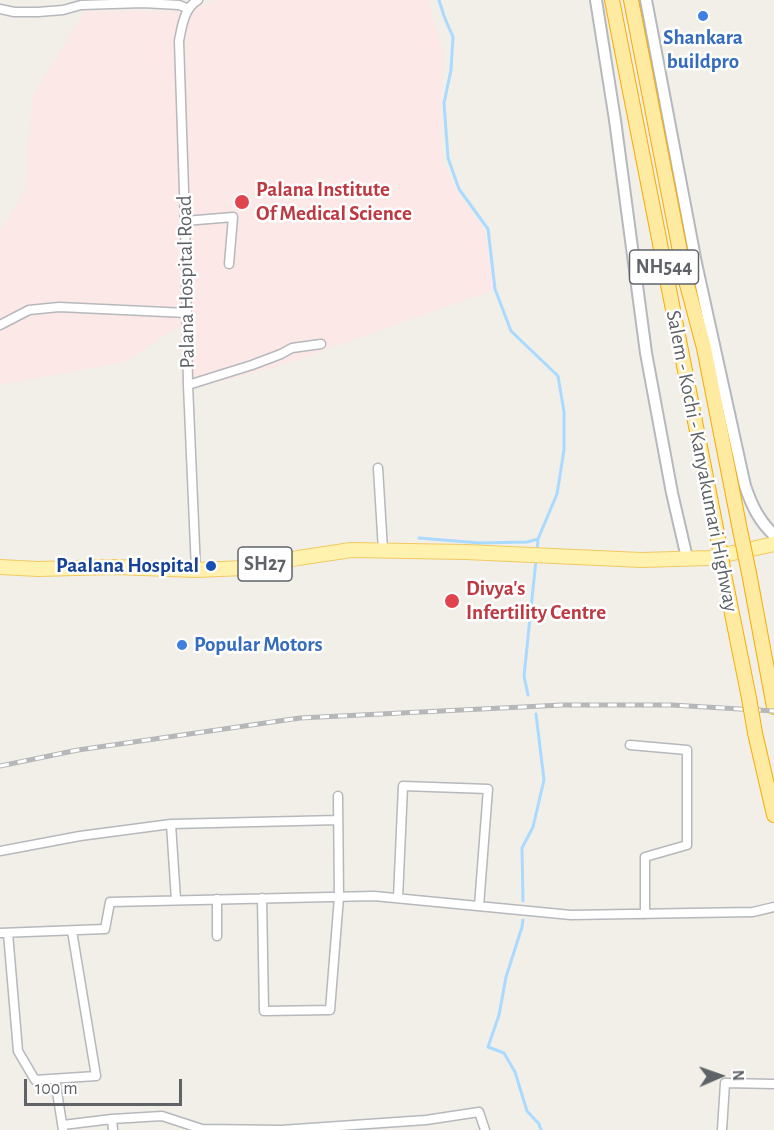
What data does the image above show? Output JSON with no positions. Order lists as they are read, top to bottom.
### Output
{
  "streets": {
    "highway": ["NH544", "Salem - Kochi - Kanyakumari Highway"],
    "main road": ["SH27"],
    "street": ["Palana Hospital Road"]
  },
  "crossings": [
    ["Palana Hospital Road", "SH27"]
  ],
  "places": [
    "Shankara buildpro",
    "Palana Institute Of Medical Science",
    "Paalana Hospital",
    "Divya's Infertility Centre",
    "Popular Motors"
  ],
  "scale_bar": "100 m",
  "north": "right"
}
